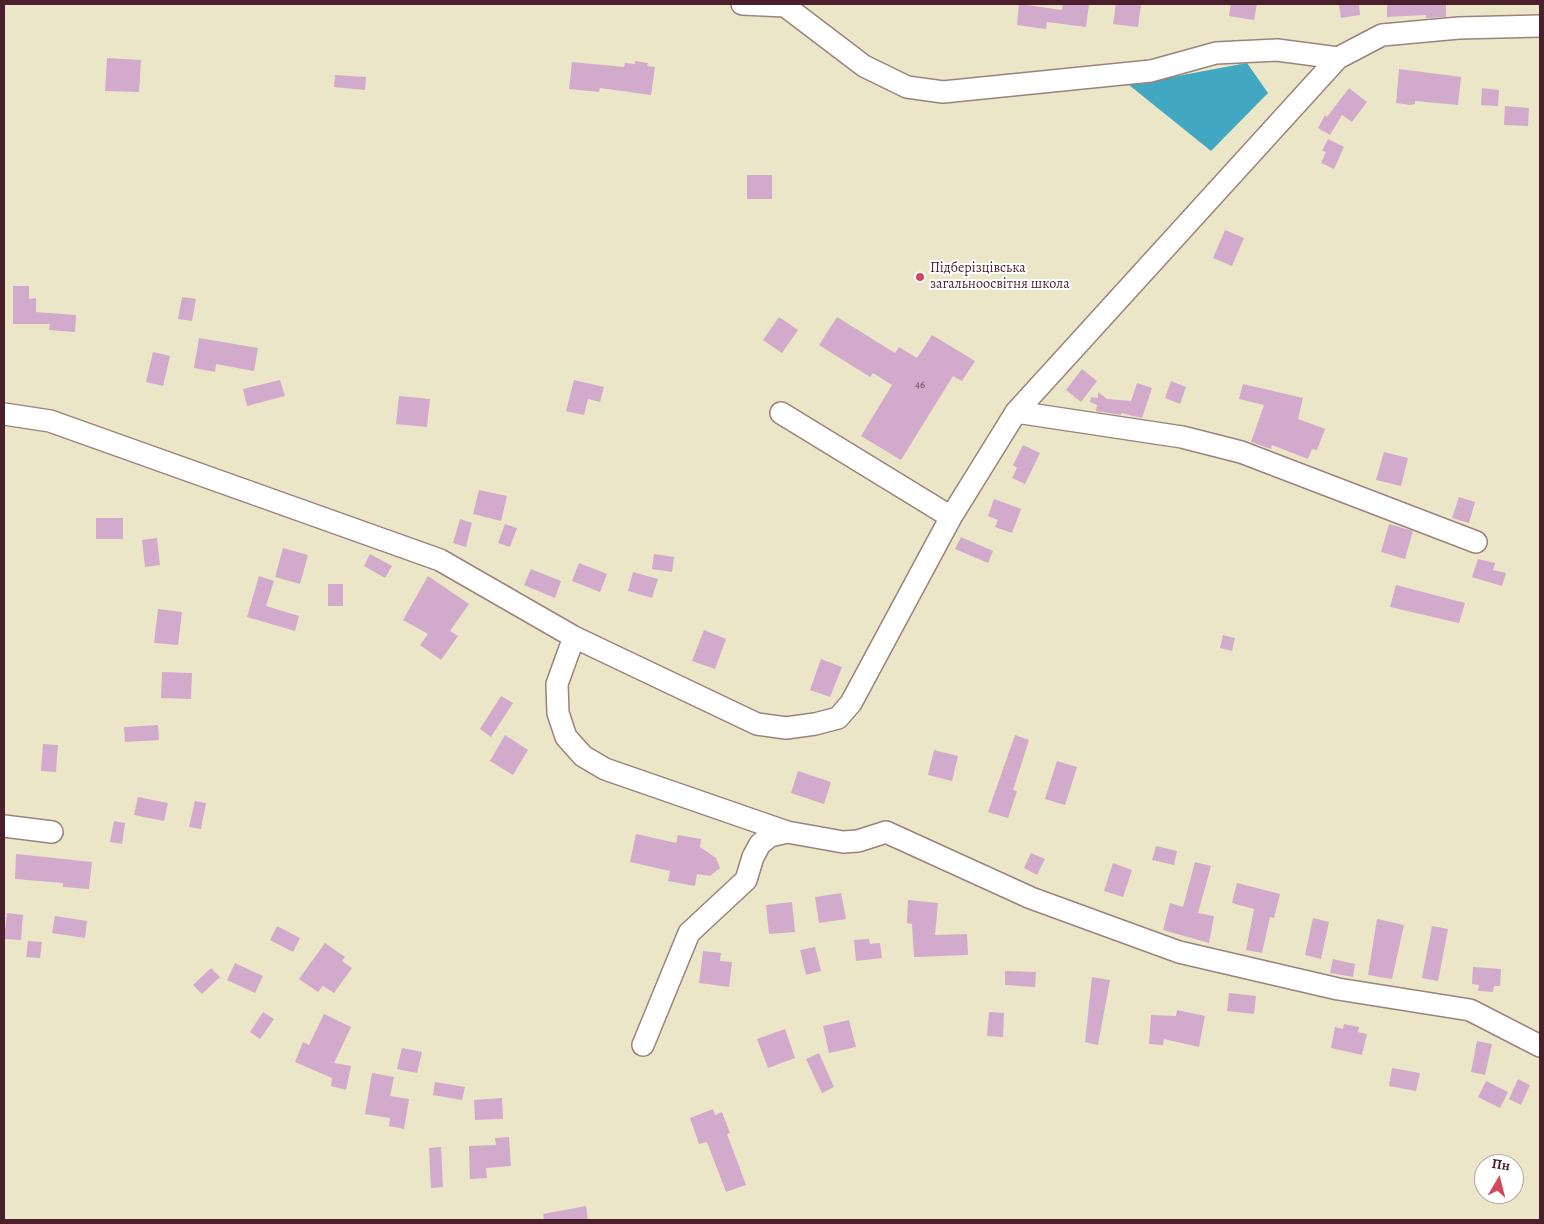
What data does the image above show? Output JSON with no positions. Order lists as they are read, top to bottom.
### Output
{
  "places": ["Підберізцівська загальноосвітня школа"],
  "house_numbers": ["46"],
  "north": "top"
}
